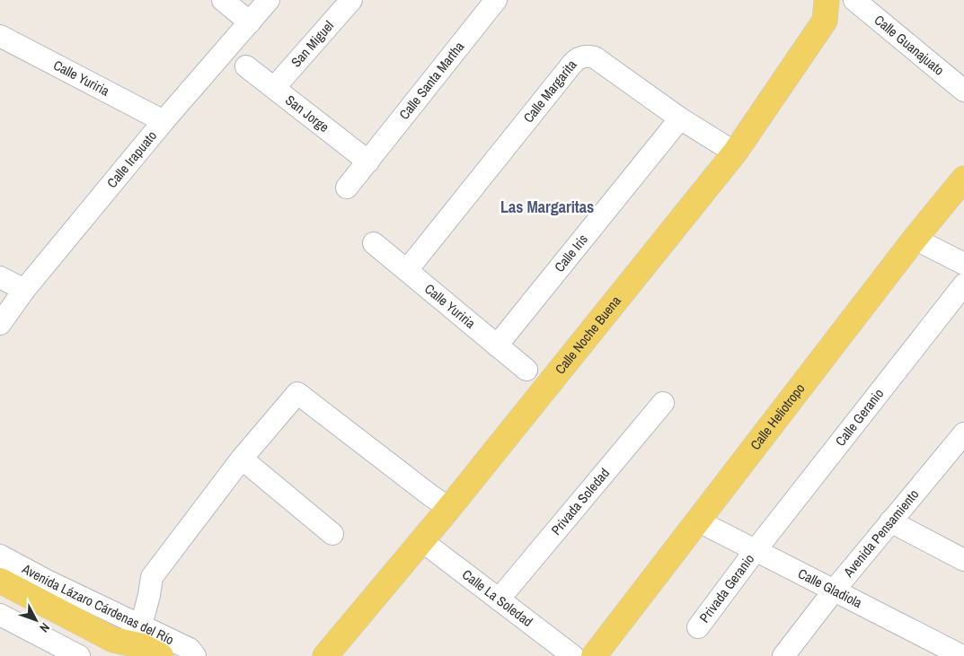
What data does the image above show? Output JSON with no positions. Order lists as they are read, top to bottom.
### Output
{
  "streets": {
    "main road": ["Calle Noche Buena", "Calle Heliotropo", "Avenida Lázaro Cárdenas del Río"],
    "street": [
      "San Miguel",
      "Calle Guanajuato",
      "Calle Yuriria",
      "Calle Santa Martha",
      "Calle Margarita",
      "San Jorge",
      "Calle Irapuato",
      "Calle Iris",
      "Calle Geranio",
      "Privada Soledad",
      "Avenida Pensamiento",
      "Calle Gladiola",
      "Privada Geranio",
      "Calle La Soledad"
    ]
  },
  "crossings": [
    ["San Miguel", "San Jorge"],
    ["Calle Yuriria", "Calle Margarita"],
    ["Calle Yuriria", "Calle Irapuato"],
    ["Calle Yuriria", "Calle Iris"],
    ["Calle Santa Martha", "San Jorge"],
    ["Calle Margarita", "Calle Iris"],
    ["Calle Margarita", "Calle Noche Buena"],
    ["Calle Noche Buena", "Calle La Soledad"],
    ["Calle Heliotropo", "Calle Gladiola"],
    ["Calle Geranio", "Calle Gladiola"],
    ["Calle Geranio", "Privada Geranio"],
    ["Privada Soledad", "Calle La Soledad"],
    ["Avenida Pensamiento", "Calle Gladiola"],
    ["Calle Gladiola", "Privada Geranio"]
  ],
  "districts": ["Las Margaritas"],
  "north": "bottom right"
}
